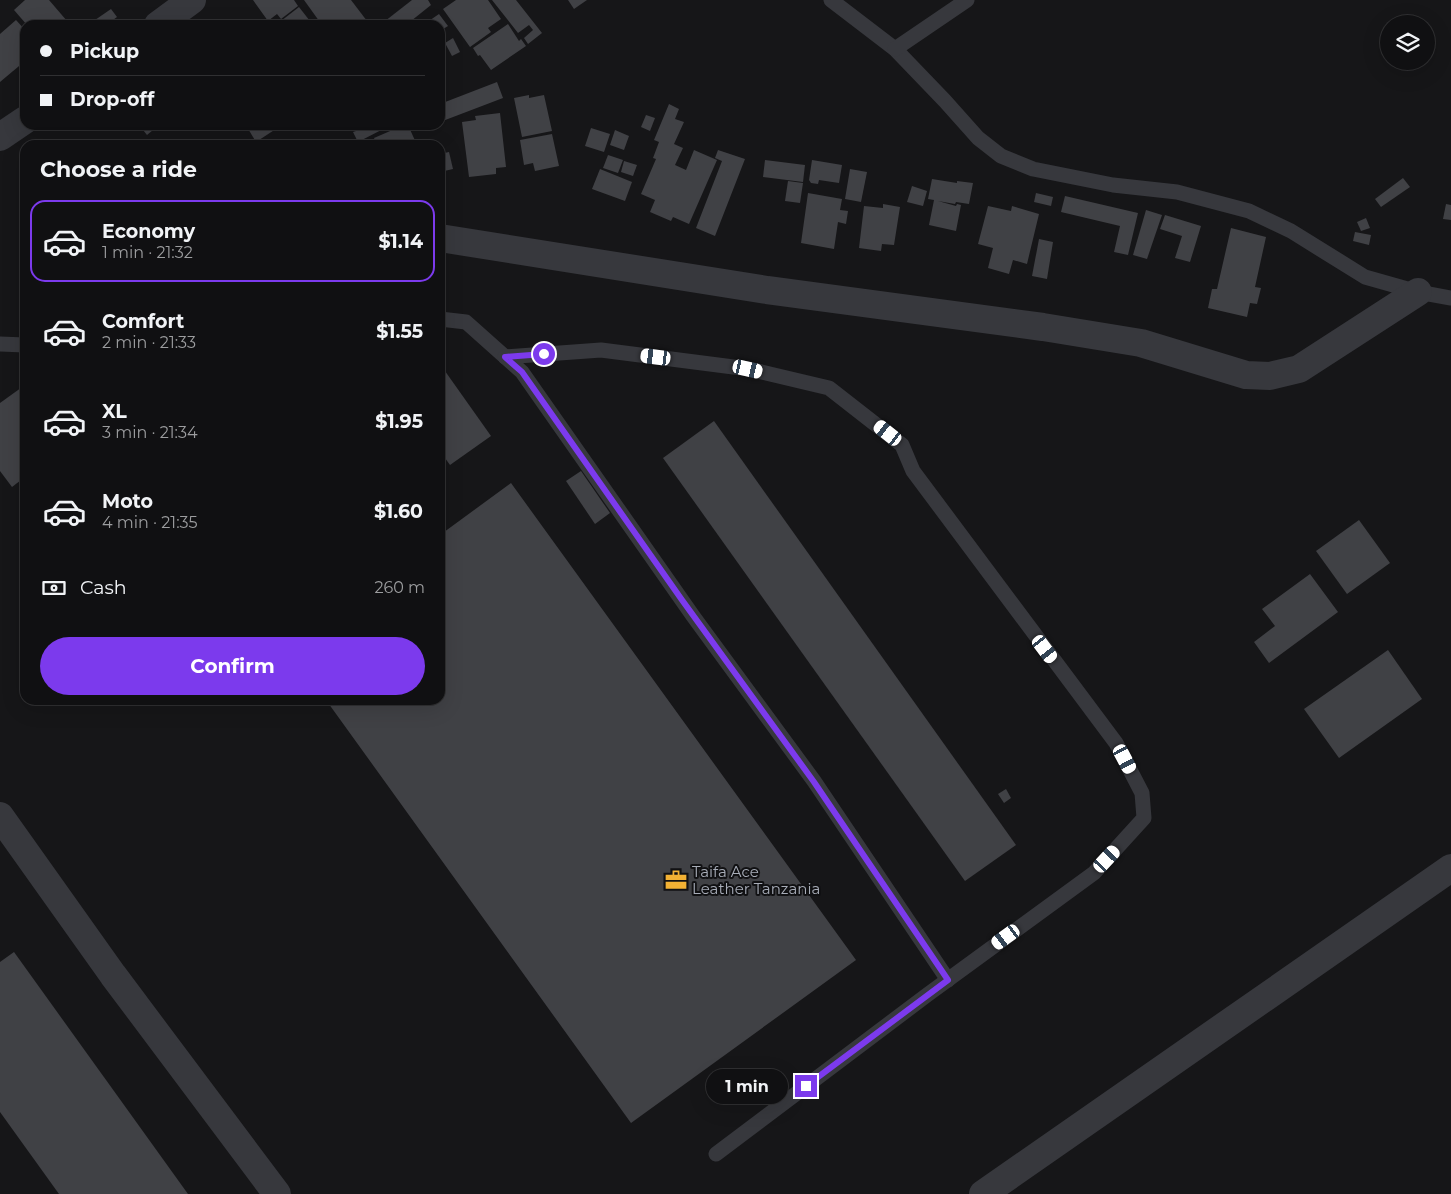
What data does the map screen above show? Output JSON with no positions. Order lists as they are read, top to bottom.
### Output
{
  "places": {
    "office": ["Taifa Ace Leather Tanzania"]
  },
  "page": {
    "banner": ["Pickup", "Drop-off"],
    "heading": "Choose a ride",
    "list": [
      {
        "name": "Economy",
        "note": "1 min · 21:32",
        "value": "$1.14"
      },
      {
        "name": "Comfort",
        "note": "2 min · 21:33",
        "value": "$1.55"
      },
      {
        "name": "XL",
        "note": "3 min · 21:34",
        "value": "$1.95"
      },
      {
        "name": "Moto",
        "note": "4 min · 21:35",
        "value": "$1.60"
      }
    ],
    "pay": ["Cash", "260 m"],
    "buttons": "Confirm",
    "bubble": "1 min"
  }
}
